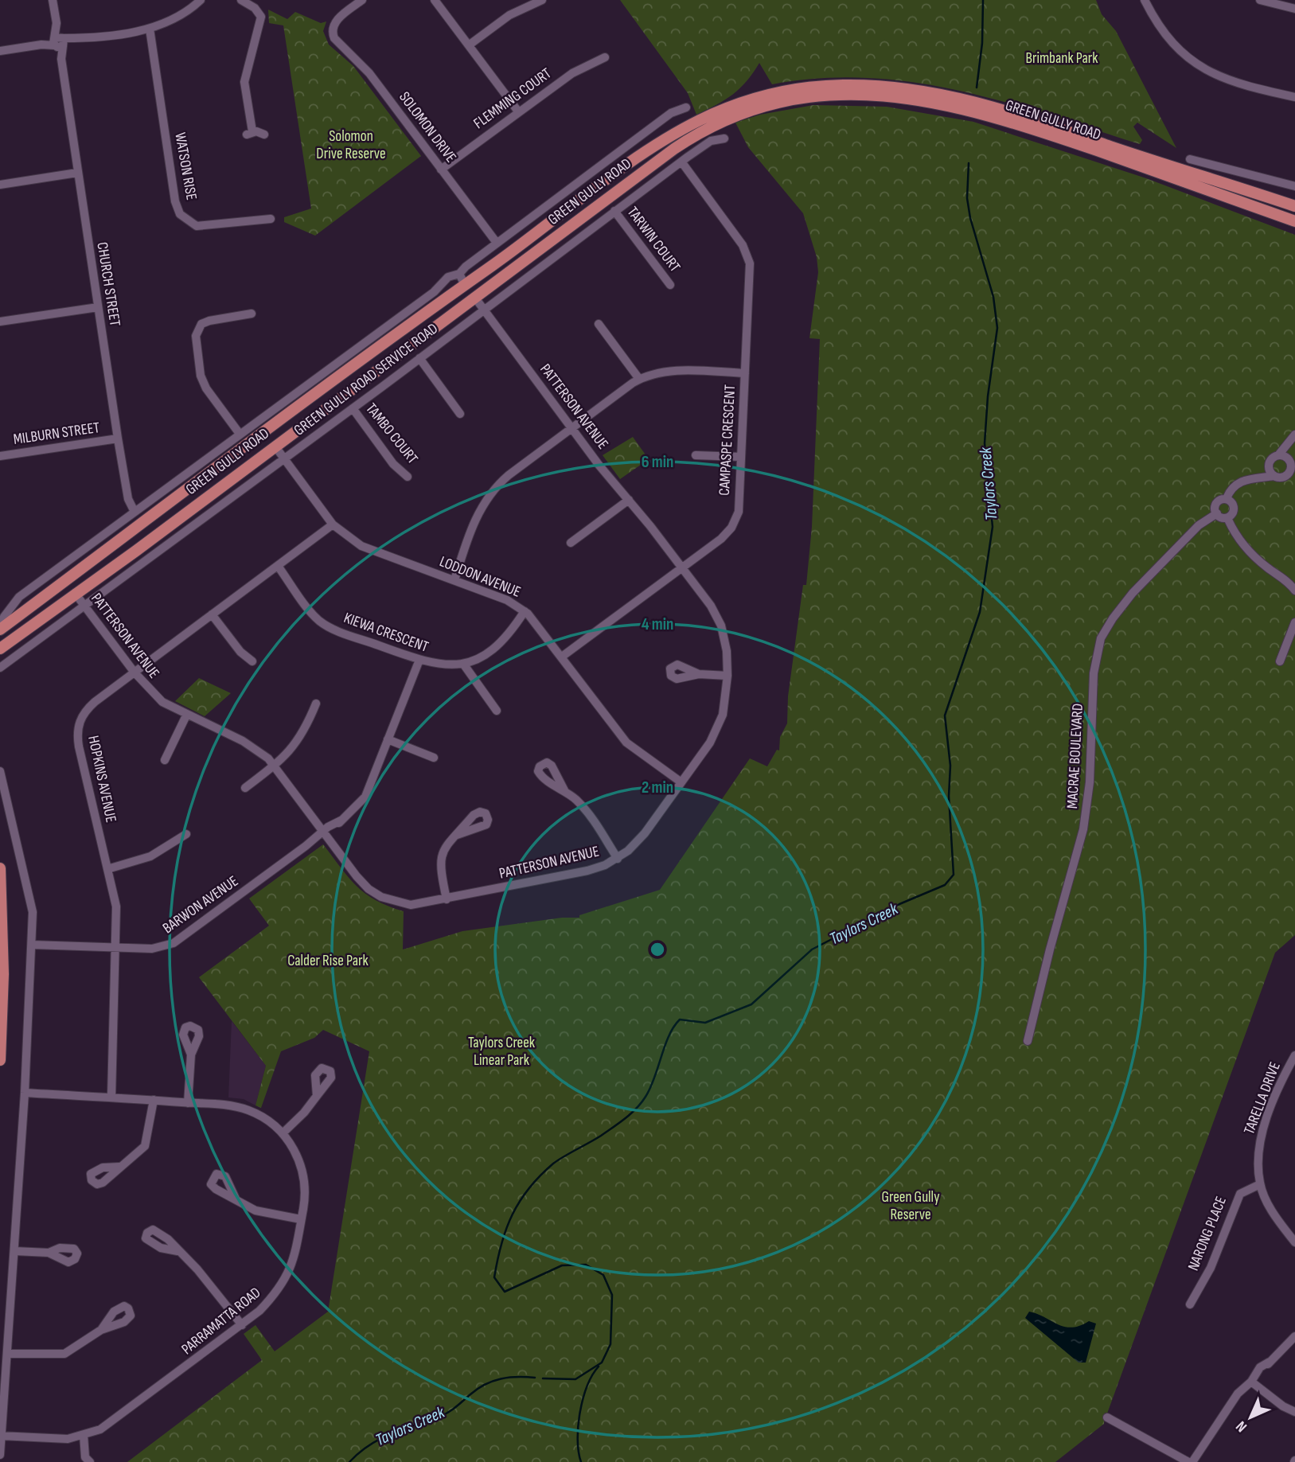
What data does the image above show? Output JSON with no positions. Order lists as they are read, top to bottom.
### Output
{
  "streets": {
    "main road": ["GREEN GULLY ROAD"],
    "street": [
      "FLEMMING COURT",
      "SOLOMON DRIVE",
      "WATSON RISE",
      "TARWIN COURT",
      "CHURCH STREET",
      "GREEN GULLY ROAD SERVICE ROAD",
      "PATTERSON AVENUE",
      "MILBURN STREET",
      "TAMBO COURT",
      "CAMPASPE CRESCENT",
      "LODDON AVENUE",
      "KIEWA CRESCENT",
      "MACRAE BOULEVARD",
      "HOPKINS AVENUE",
      "BARWON AVENUE",
      "TARELLA DRIVE",
      "NARONG PLACE",
      "PARRAMATTA ROAD"
    ]
  },
  "crossings": [
    ["FLEMMING COURT", "SOLOMON DRIVE"],
    ["GREEN GULLY ROAD", "GREEN GULLY ROAD SERVICE ROAD"],
    ["GREEN GULLY ROAD", "PATTERSON AVENUE"],
    ["GREEN GULLY ROAD", "LODDON AVENUE"],
    ["SOLOMON DRIVE", "GREEN GULLY ROAD SERVICE ROAD"],
    ["TARWIN COURT", "GREEN GULLY ROAD SERVICE ROAD"],
    ["CHURCH STREET", "GREEN GULLY ROAD SERVICE ROAD"],
    ["CHURCH STREET", "MILBURN STREET"],
    ["GREEN GULLY ROAD SERVICE ROAD", "PATTERSON AVENUE"],
    ["GREEN GULLY ROAD SERVICE ROAD", "TAMBO COURT"],
    ["GREEN GULLY ROAD SERVICE ROAD", "CAMPASPE CRESCENT"],
    ["GREEN GULLY ROAD SERVICE ROAD", "LODDON AVENUE"],
    ["PATTERSON AVENUE", "CAMPASPE CRESCENT"],
    ["PATTERSON AVENUE", "LODDON AVENUE"],
    ["PATTERSON AVENUE", "HOPKINS AVENUE"],
    ["PATTERSON AVENUE", "BARWON AVENUE"],
    ["CAMPASPE CRESCENT", "LODDON AVENUE"],
    ["LODDON AVENUE", "KIEWA CRESCENT"],
    ["LODDON AVENUE", "HOPKINS AVENUE"],
    ["KIEWA CRESCENT", "HOPKINS AVENUE"],
    ["KIEWA CRESCENT", "BARWON AVENUE"],
    ["HOPKINS AVENUE", "BARWON AVENUE"],
    ["HOPKINS AVENUE", "PARRAMATTA ROAD"],
    ["TARELLA DRIVE", "NARONG PLACE"]
  ],
  "water": ["Taylors Creek"],
  "parks": [
    "Brimbank Park",
    "Solomon Drive Reserve",
    "Calder Rise Park",
    "Taylors Creek Linear Park",
    "Green Gully Reserve"
  ],
  "north": "bottom left",
  "rings": ["6 min", "4 min", "2 min"]
}
